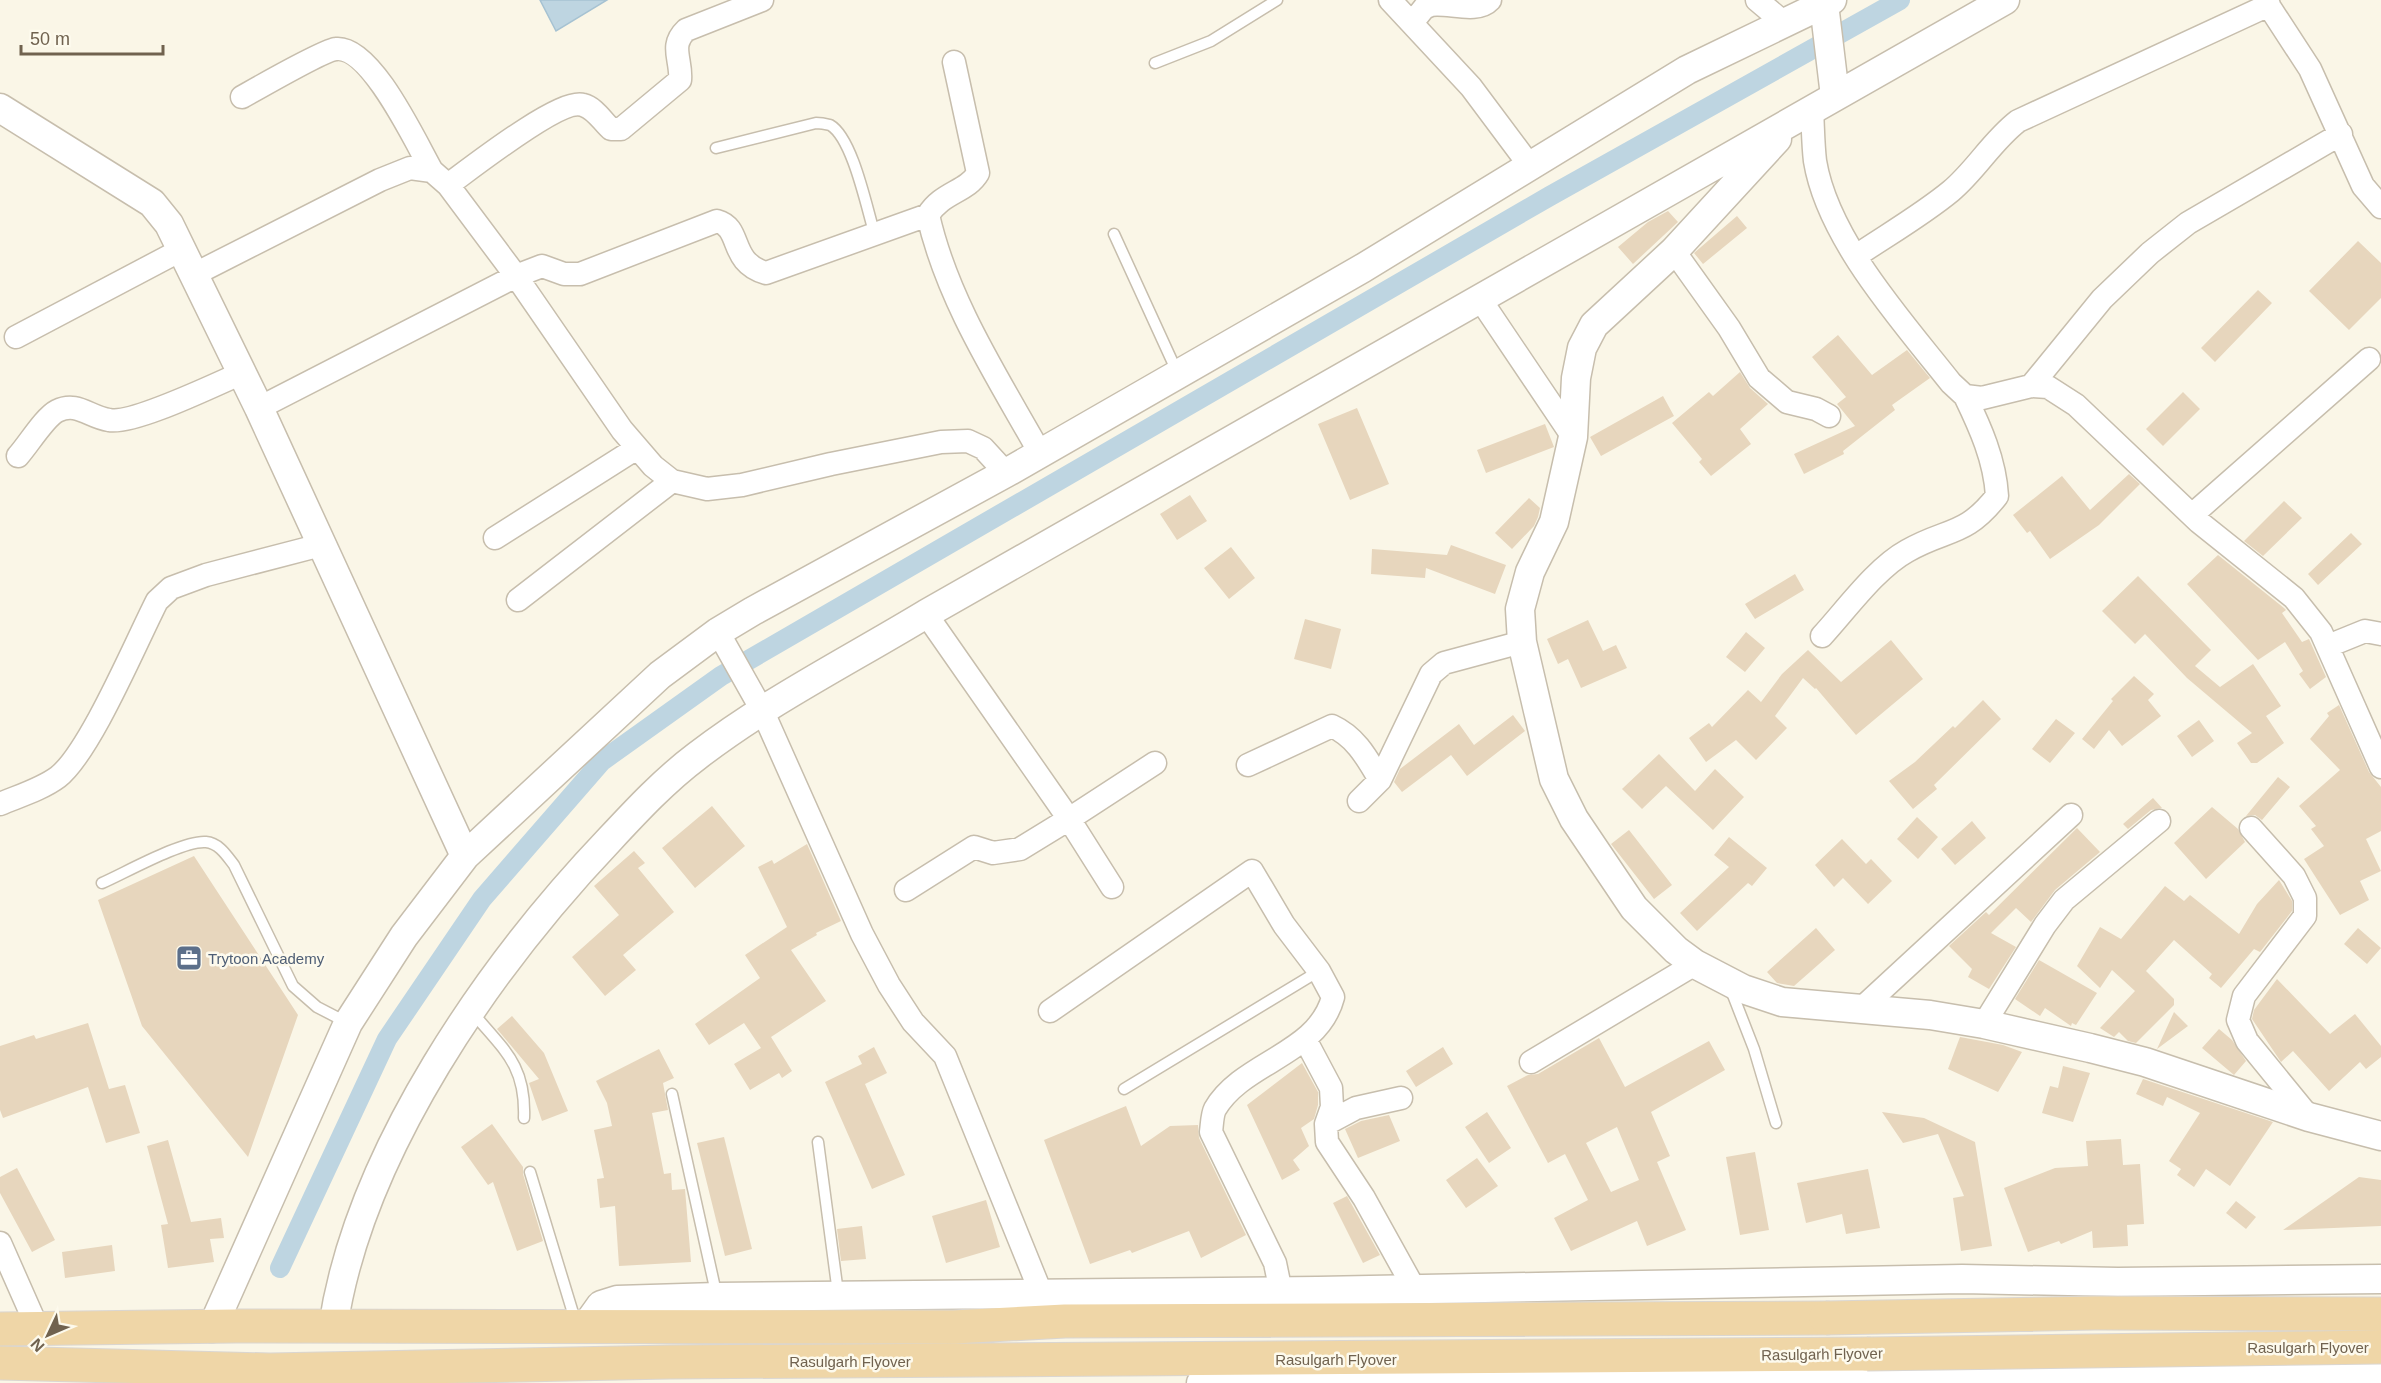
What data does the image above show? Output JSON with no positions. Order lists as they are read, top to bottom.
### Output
{
  "streets": {
    "highway": ["Rasulgarh Flyover"]
  },
  "places": {
    "office": ["Trytoon Academy"]
  },
  "scale_bar": "50 m",
  "north": "bottom left"
}
